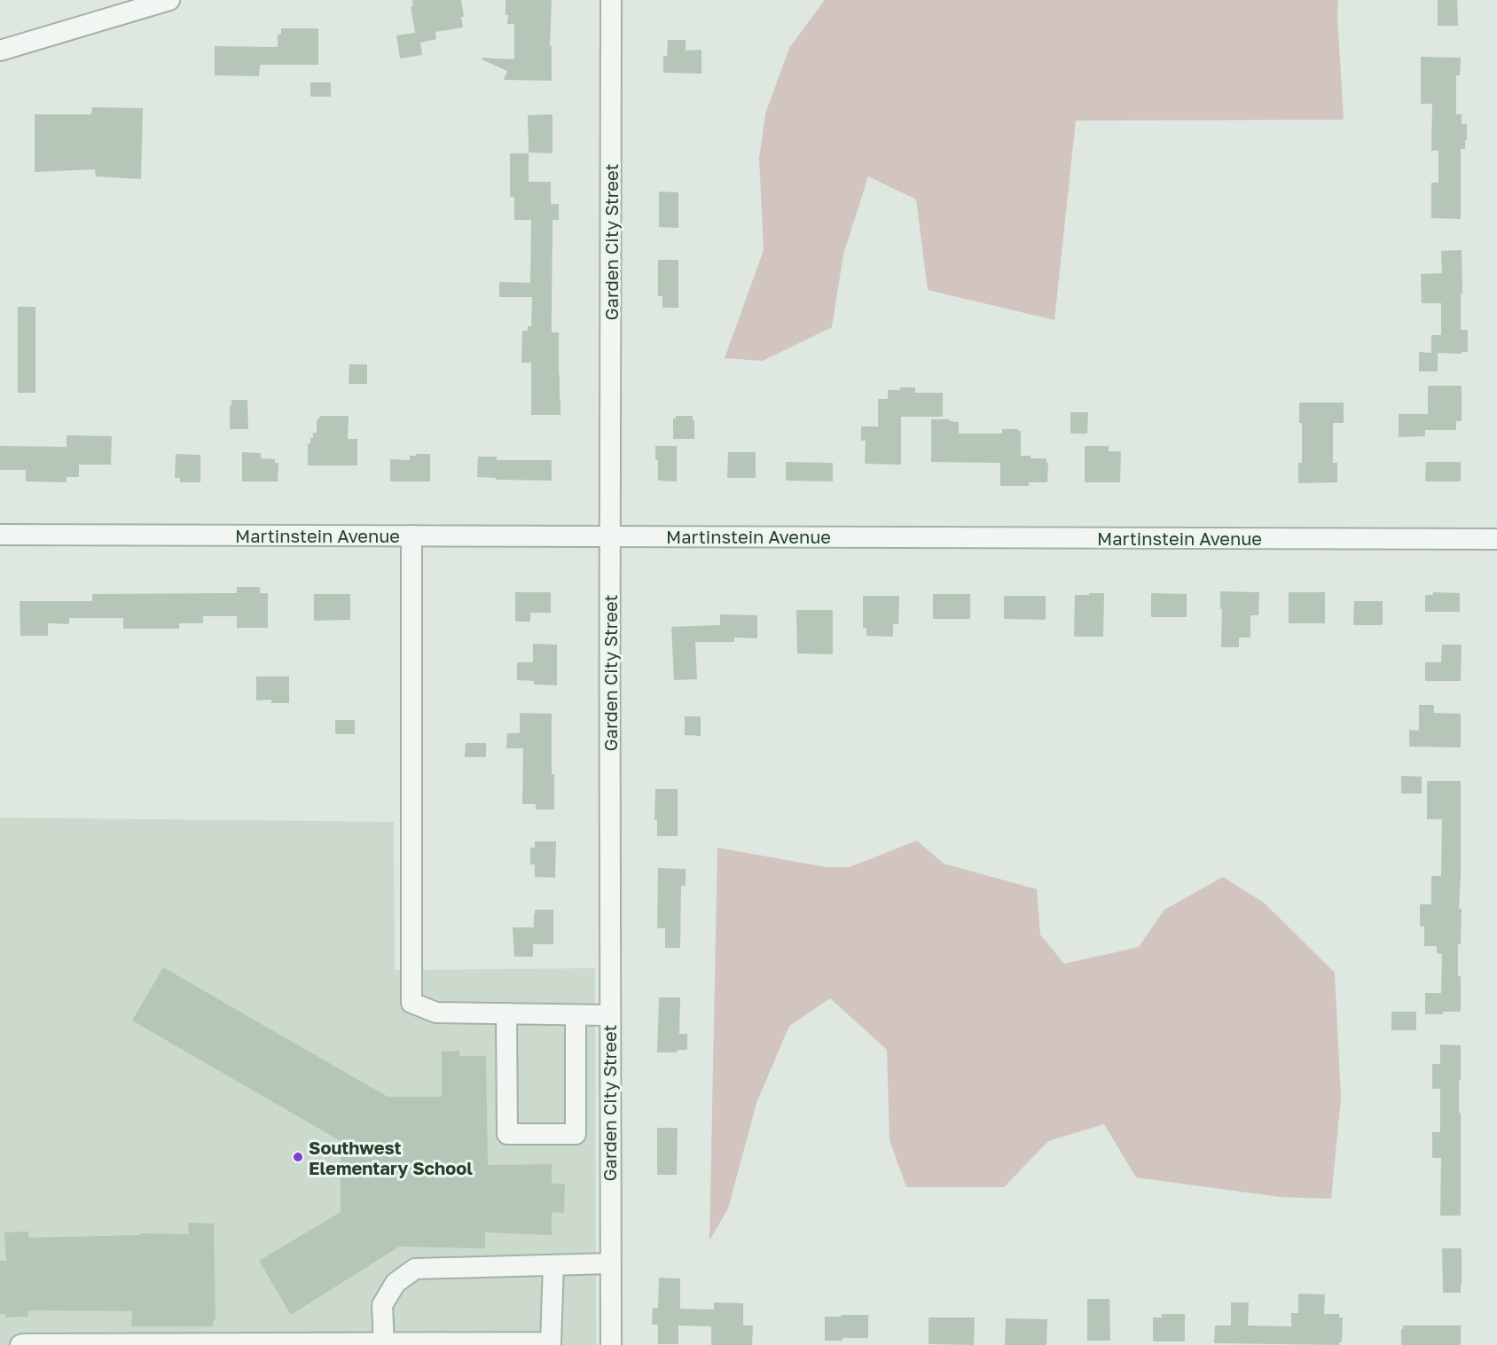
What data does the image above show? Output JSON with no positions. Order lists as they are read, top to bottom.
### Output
{
  "streets": {
    "street": ["Garden City Street", "Martinstein Avenue"]
  },
  "crossings": [
    ["Garden City Street", "Martinstein Avenue"]
  ],
  "places": ["Southwest Elementary School"]
}
